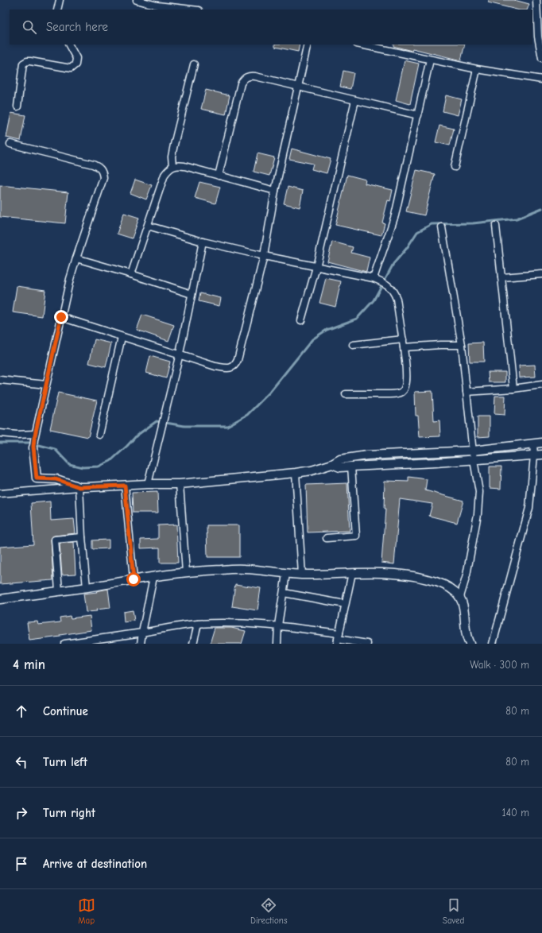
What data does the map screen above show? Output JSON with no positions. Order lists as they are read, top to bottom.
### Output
{
  "page": {
    "search": "Search here",
    "heading": ["4 min", "Walk · 300 m"],
    "list": [
      ["Continue", "80 m"],
      ["Turn left", "80 m"],
      ["Turn right", "140 m"],
      "Arrive at destination"
    ],
    "nav": ["Map", "Directions", "Saved"]
  }
}
